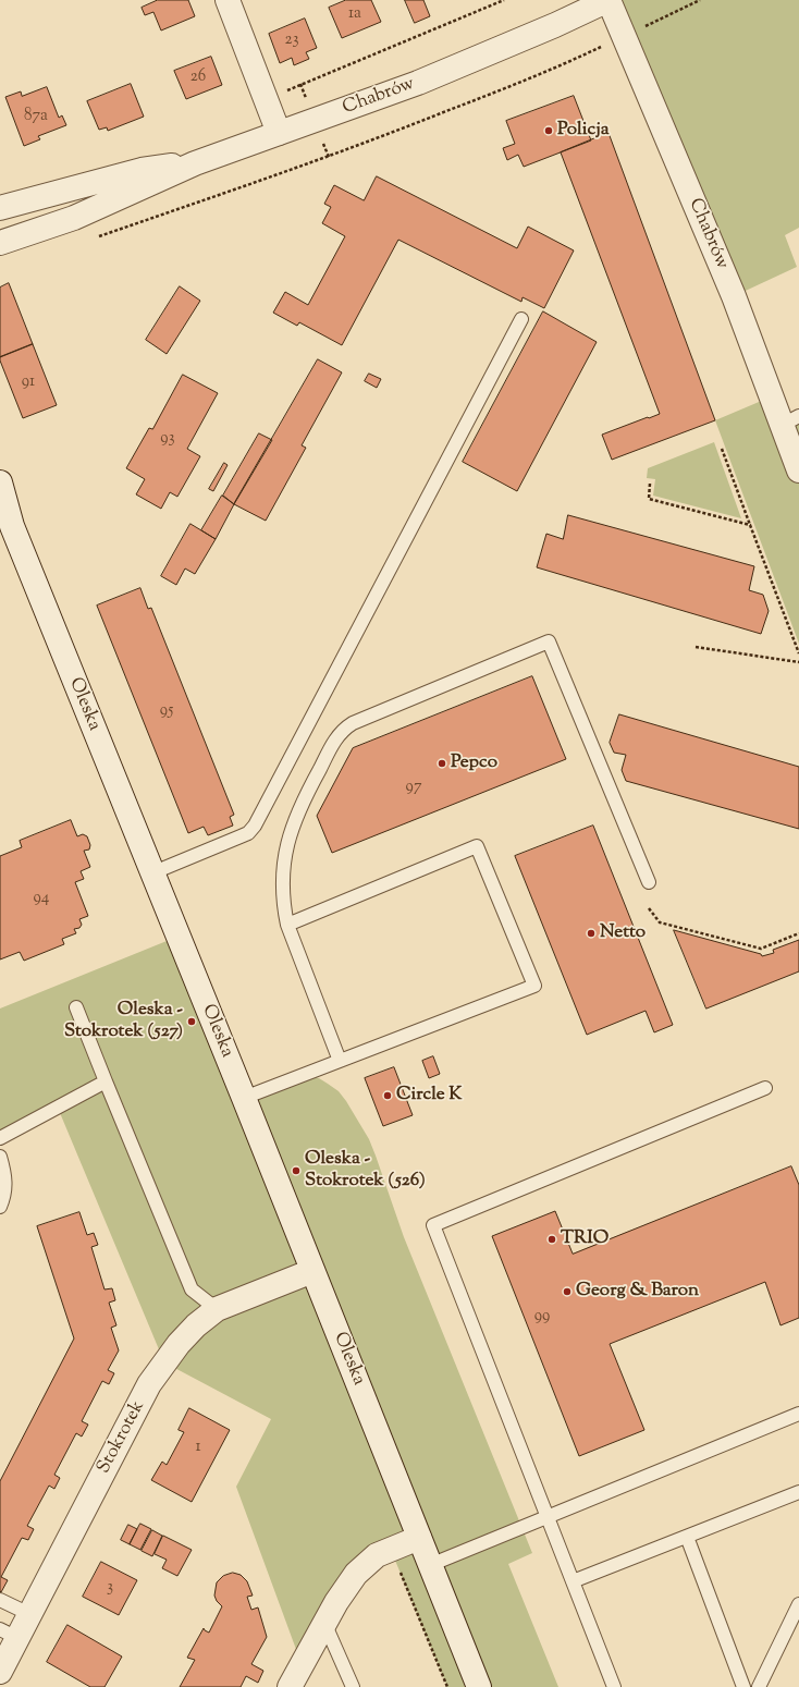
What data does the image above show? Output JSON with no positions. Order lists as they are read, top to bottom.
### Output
{
  "streets": {
    "street": ["Chabrów", "Oleska", "Stokrotek"]
  },
  "crossings": [
    ["Oleska", "Stokrotek"]
  ],
  "places": [
    "Policja",
    "Pepco",
    "Netto",
    "Oleska - Stokrotek (527)",
    "Circle K",
    "Oleska - Stokrotek (526)",
    "TRIO",
    "Georg & Baron"
  ],
  "house_numbers": [
    "1a",
    "23",
    "26",
    "87a",
    "91",
    "93",
    "95",
    "97",
    "94",
    "99",
    "1",
    "3"
  ]
}
